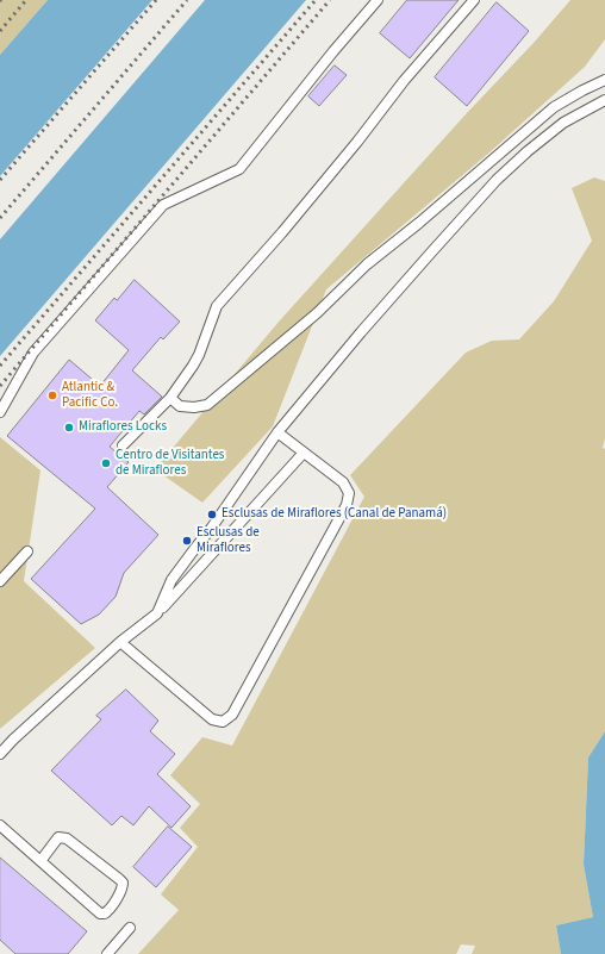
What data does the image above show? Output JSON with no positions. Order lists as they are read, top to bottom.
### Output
{
  "places": [
    "Atlantic & Pacific Co.",
    "Miraflores Locks",
    "Centro de Visitantes de Miraflores",
    "Esclusas de Miraflores (Canal de Panamá)",
    "Esclusas de Miraflores"
  ]
}
